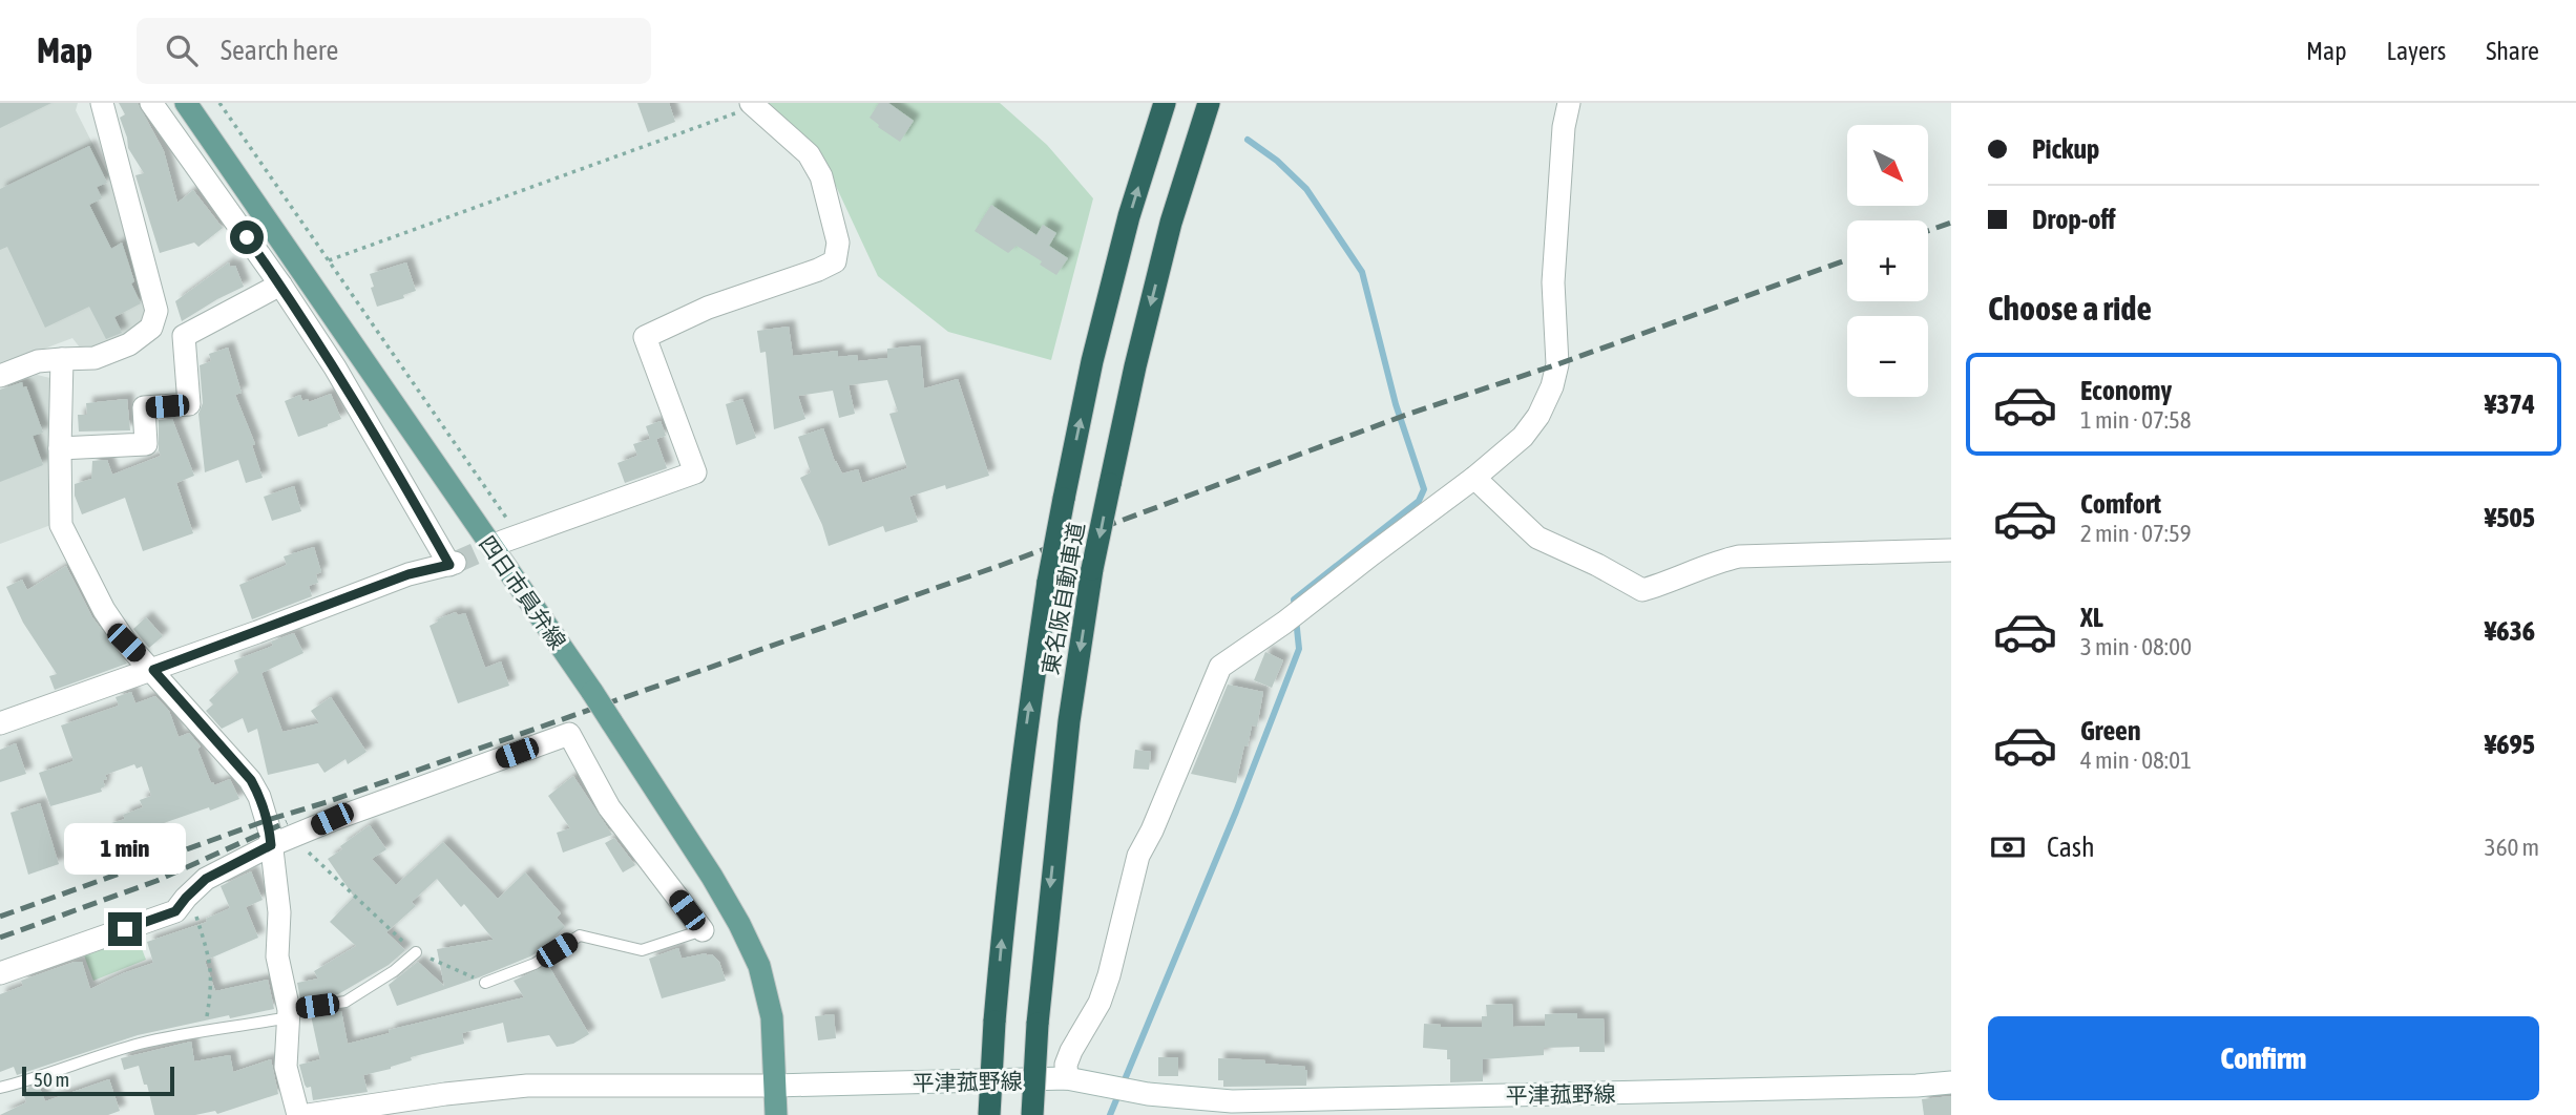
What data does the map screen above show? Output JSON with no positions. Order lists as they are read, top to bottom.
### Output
{
  "streets": {
    "highway": ["東名阪自動車道"],
    "main road": ["四日市員弁線"],
    "street": ["平津菰野線"]
  },
  "crossings": [
    ["四日市員弁線", "平津菰野線"]
  ],
  "scale_bar": "50 m",
  "north": "bottom right",
  "page": {
    "header": "Map",
    "search": "Search here",
    "nav": ["Map", "Layers", "Share"],
    "banner": ["Pickup", "Drop-off"],
    "map_buttons": ["+", "−"],
    "heading": "Choose a ride",
    "list": [
      {
        "name": "Economy",
        "note": "1 min · 07:58",
        "value": "¥374"
      },
      {
        "name": "Comfort",
        "note": "2 min · 07:59",
        "value": "¥505"
      },
      {
        "name": "XL",
        "note": "3 min · 08:00",
        "value": "¥636"
      },
      {
        "name": "Green",
        "note": "4 min · 08:01",
        "value": "¥695"
      }
    ],
    "pay": ["Cash", "360 m"],
    "bubble": "1 min",
    "buttons": "Confirm",
    "scale": "50 m"
  }
}
